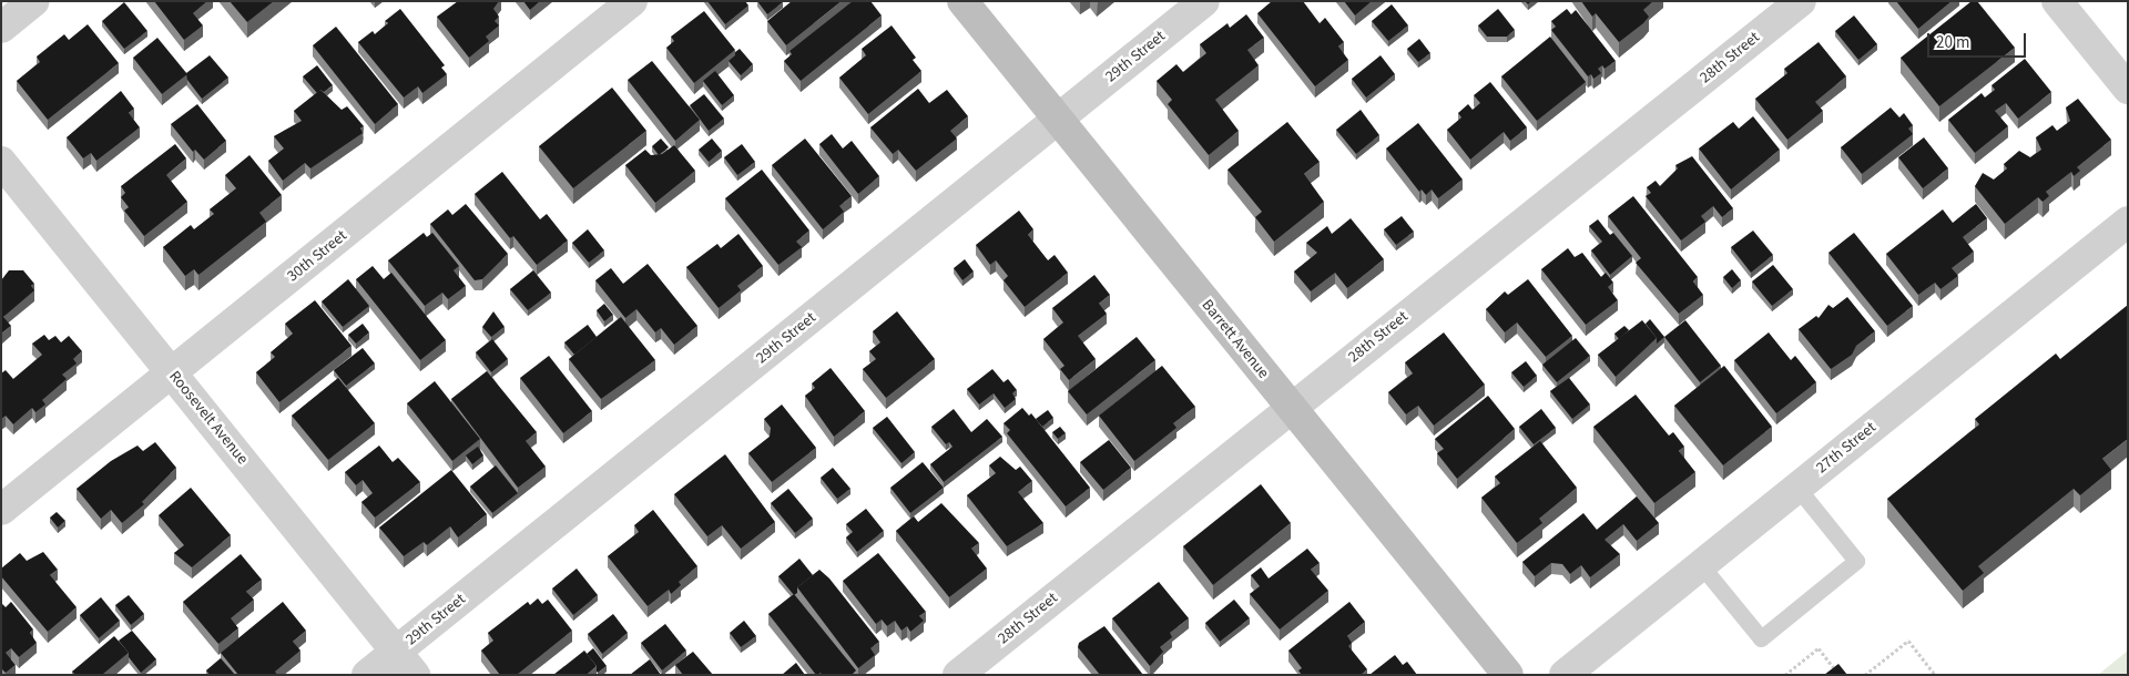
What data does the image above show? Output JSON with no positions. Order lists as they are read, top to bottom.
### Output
{
  "streets": {
    "main road": ["Barrett Avenue"],
    "street": [
      "29th Street",
      "28th Street",
      "30th Street",
      "Roosevelt Avenue",
      "27th Street"
    ]
  },
  "crossings": [
    ["29th Street", "Barrett Avenue"],
    ["29th Street", "Roosevelt Avenue"],
    ["28th Street", "Barrett Avenue"],
    ["30th Street", "Roosevelt Avenue"]
  ],
  "scale_bar": "20 m"
}
